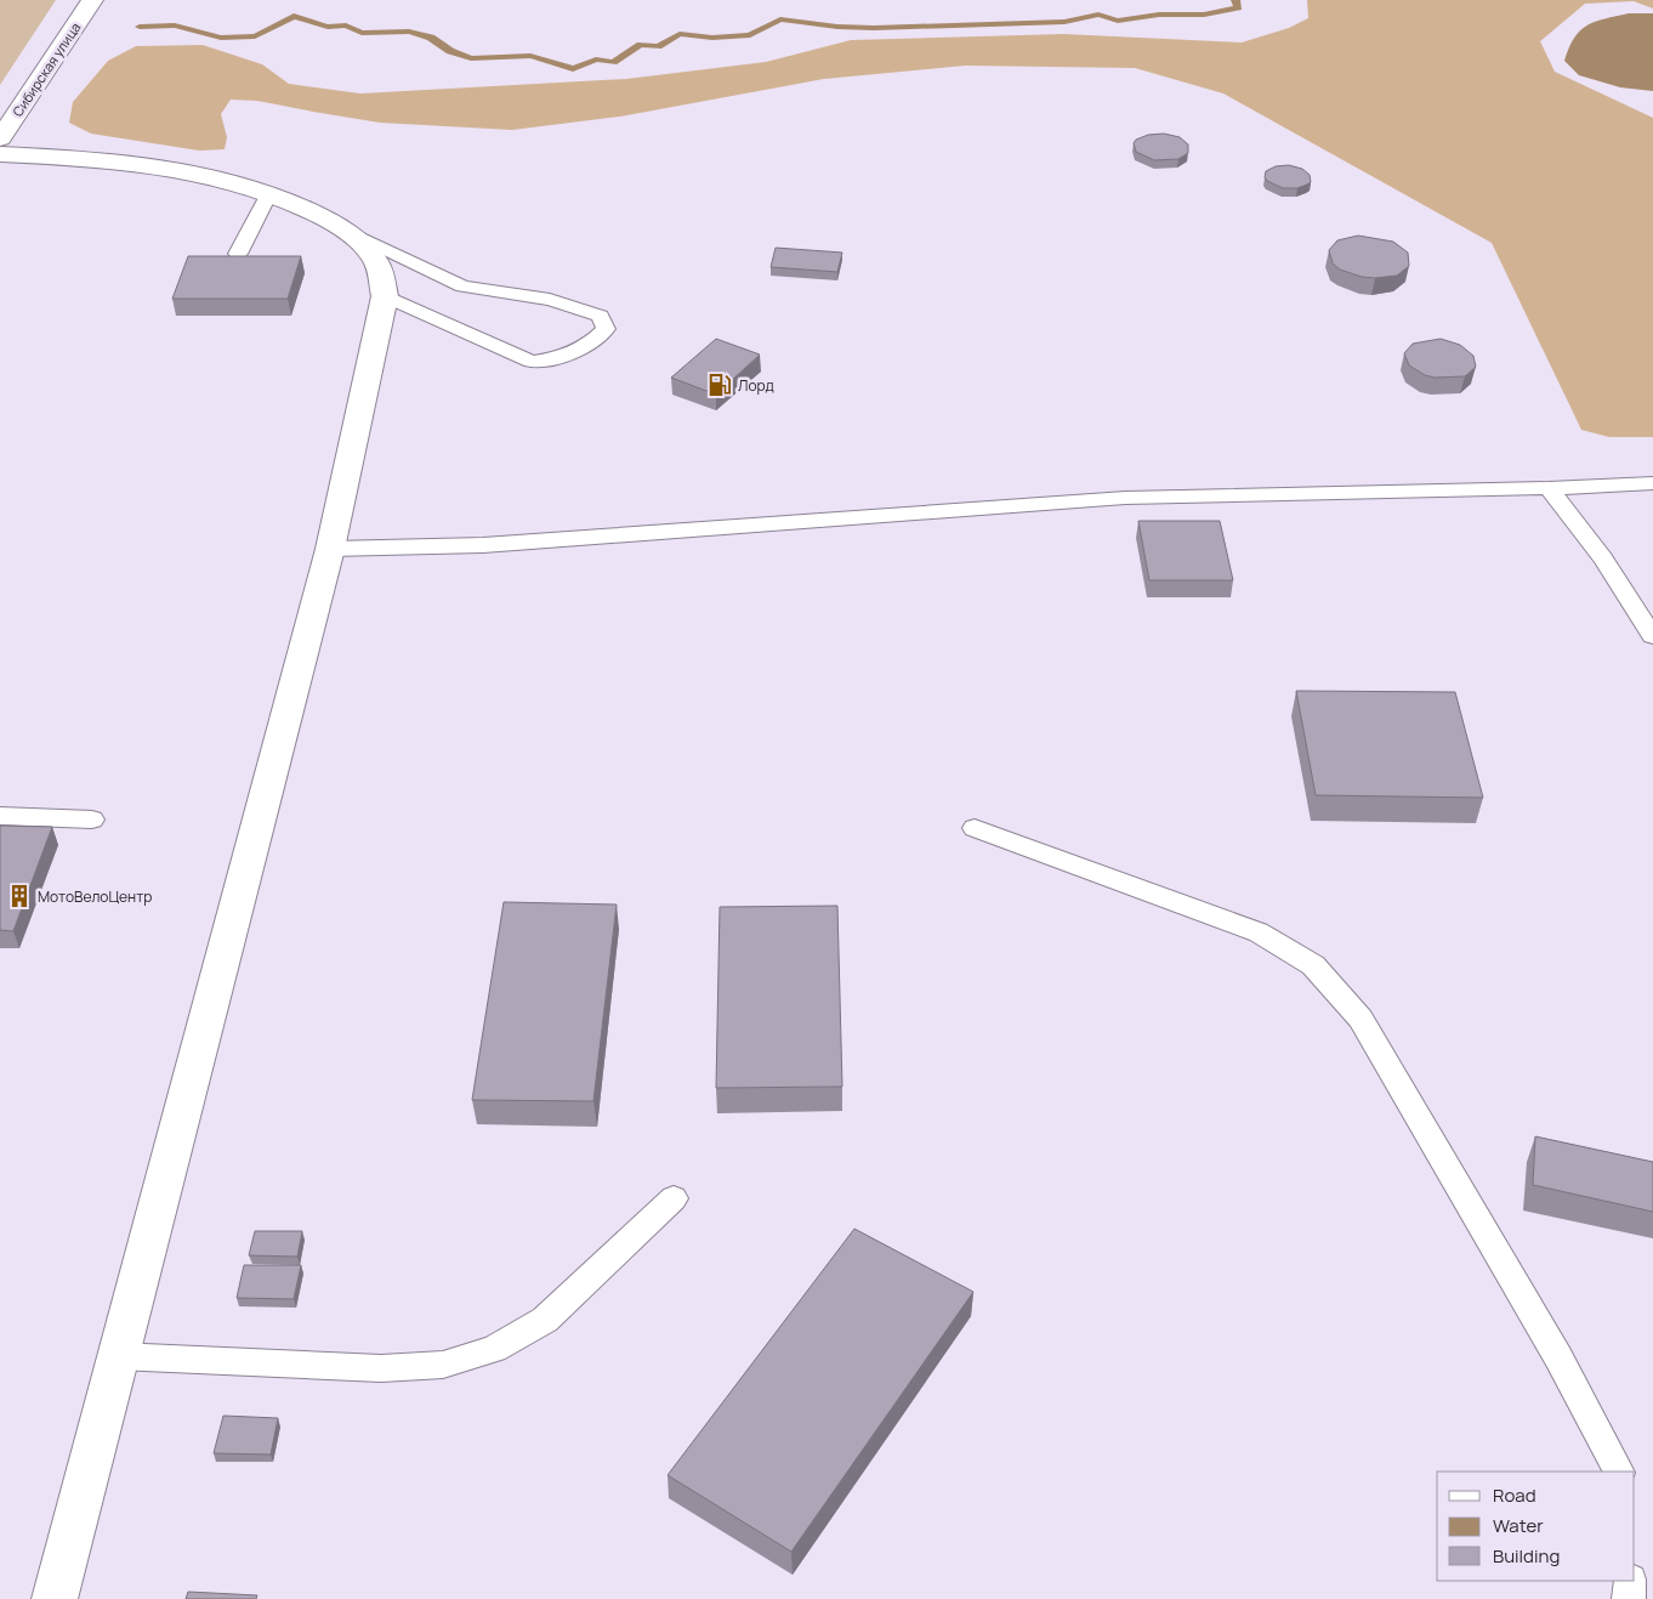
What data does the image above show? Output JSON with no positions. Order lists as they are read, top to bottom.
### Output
{
  "streets": {
    "street": ["Сибирская улица"]
  },
  "places": {
    "fuel station": ["Лорд"],
    "building": ["МотоВелоЦентр"]
  },
  "legend": ["Road", "Water", "Building"]
}
